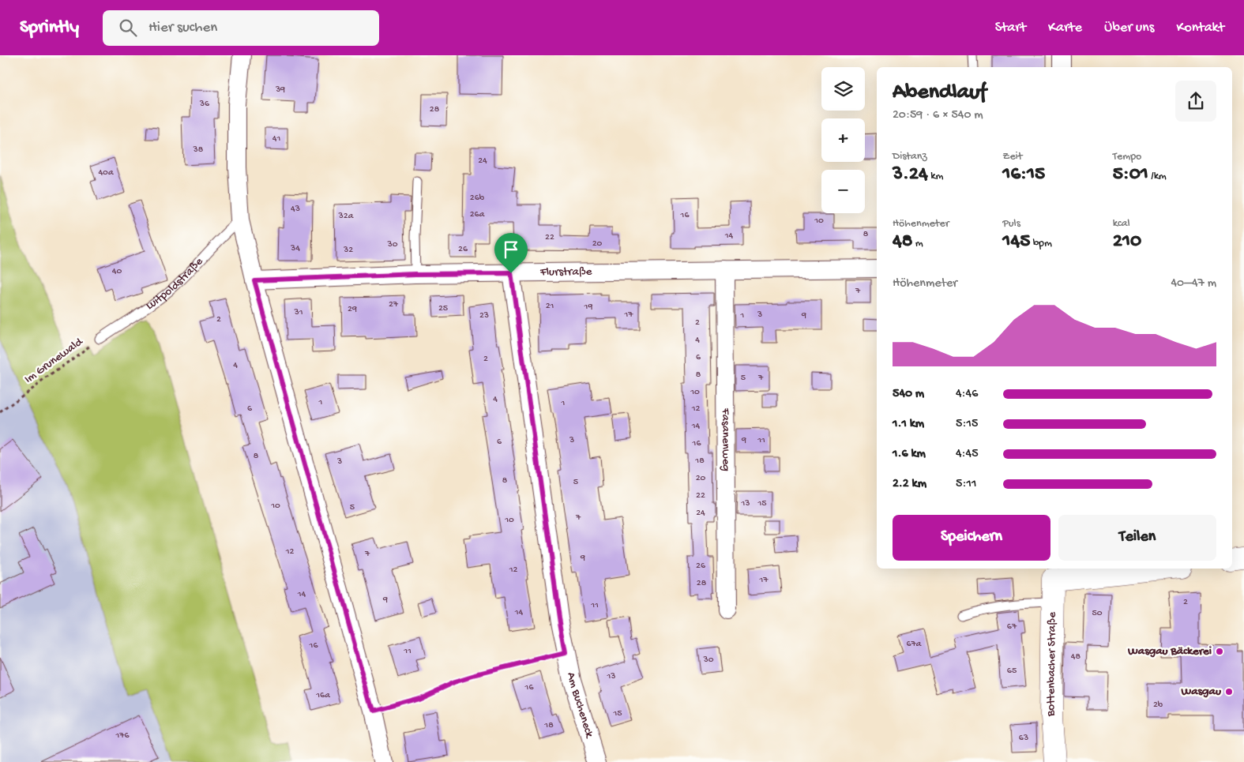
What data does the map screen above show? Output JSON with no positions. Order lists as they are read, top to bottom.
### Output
{
  "streets": {
    "street": [
      "Flurstraße",
      "Fasanenweg",
      "Bottenbacher Straße",
      "Am Bucheneck"
    ],
    "lane": ["Luitpoldstraße"],
    "path": ["Im Grunewald"]
  },
  "crossings": [
    ["Flurstraße", "Fasanenweg"],
    ["Flurstraße", "Am Bucheneck"],
    ["Luitpoldstraße", "Im Grunewald"]
  ],
  "places": ["Wasgau Bäckerei", "Wasgau"],
  "house_numbers": [
    "39",
    "36",
    "28",
    "41",
    "38",
    "24",
    "40a",
    "26b",
    "43",
    "26a",
    "16",
    "32a",
    "10",
    "8",
    "14",
    "22",
    "20",
    "30",
    "34",
    "26",
    "32",
    "40",
    "7",
    "27",
    "21",
    "19",
    "25",
    "29",
    "31",
    "17",
    "3",
    "23",
    "1",
    "9",
    "2",
    "2",
    "4",
    "6",
    "2",
    "4",
    "8",
    "5",
    "7",
    "10",
    "4",
    "1",
    "1",
    "6",
    "12",
    "14",
    "3",
    "9",
    "11",
    "6",
    "16",
    "8",
    "18",
    "3",
    "20",
    "8",
    "5",
    "22",
    "13",
    "15",
    "10",
    "5",
    "24",
    "7",
    "10",
    "12",
    "7",
    "9",
    "26",
    "12",
    "17",
    "28",
    "14",
    "9",
    "2",
    "11",
    "14",
    "50",
    "67",
    "67a",
    "16",
    "11",
    "48",
    "30",
    "65",
    "13",
    "16",
    "16a",
    "2b",
    "15",
    "18",
    "176",
    "63"
  ],
  "page": {
    "header": "Sprintly",
    "search": "Hier suchen",
    "nav": [
      "Start",
      "Karte",
      "Über uns",
      "Kontakt"
    ],
    "map_buttons": ["+", "−"],
    "heading": ["Abendlauf", "20:59 · 6 × 540 m"],
    "stats": [
      ["Distanz", "3.24 km"],
      ["Zeit", "16:15"],
      ["Tempo", "5:01 /km"],
      ["Höhenmeter", "48 m"],
      ["Puls", "145 bpm"],
      ["kcal", "210"]
    ],
    "chart": ["Höhenmeter", "40–47 m"],
    "list": [
      {
        "name": "540 m",
        "note": "4:46"
      },
      {
        "name": "1.1 km",
        "note": "5:15"
      },
      {
        "name": "1.6 km",
        "note": "4:45"
      },
      {
        "name": "2.2 km",
        "note": "5:11"
      }
    ],
    "buttons": ["Speichern", "Teilen"]
  }
}
